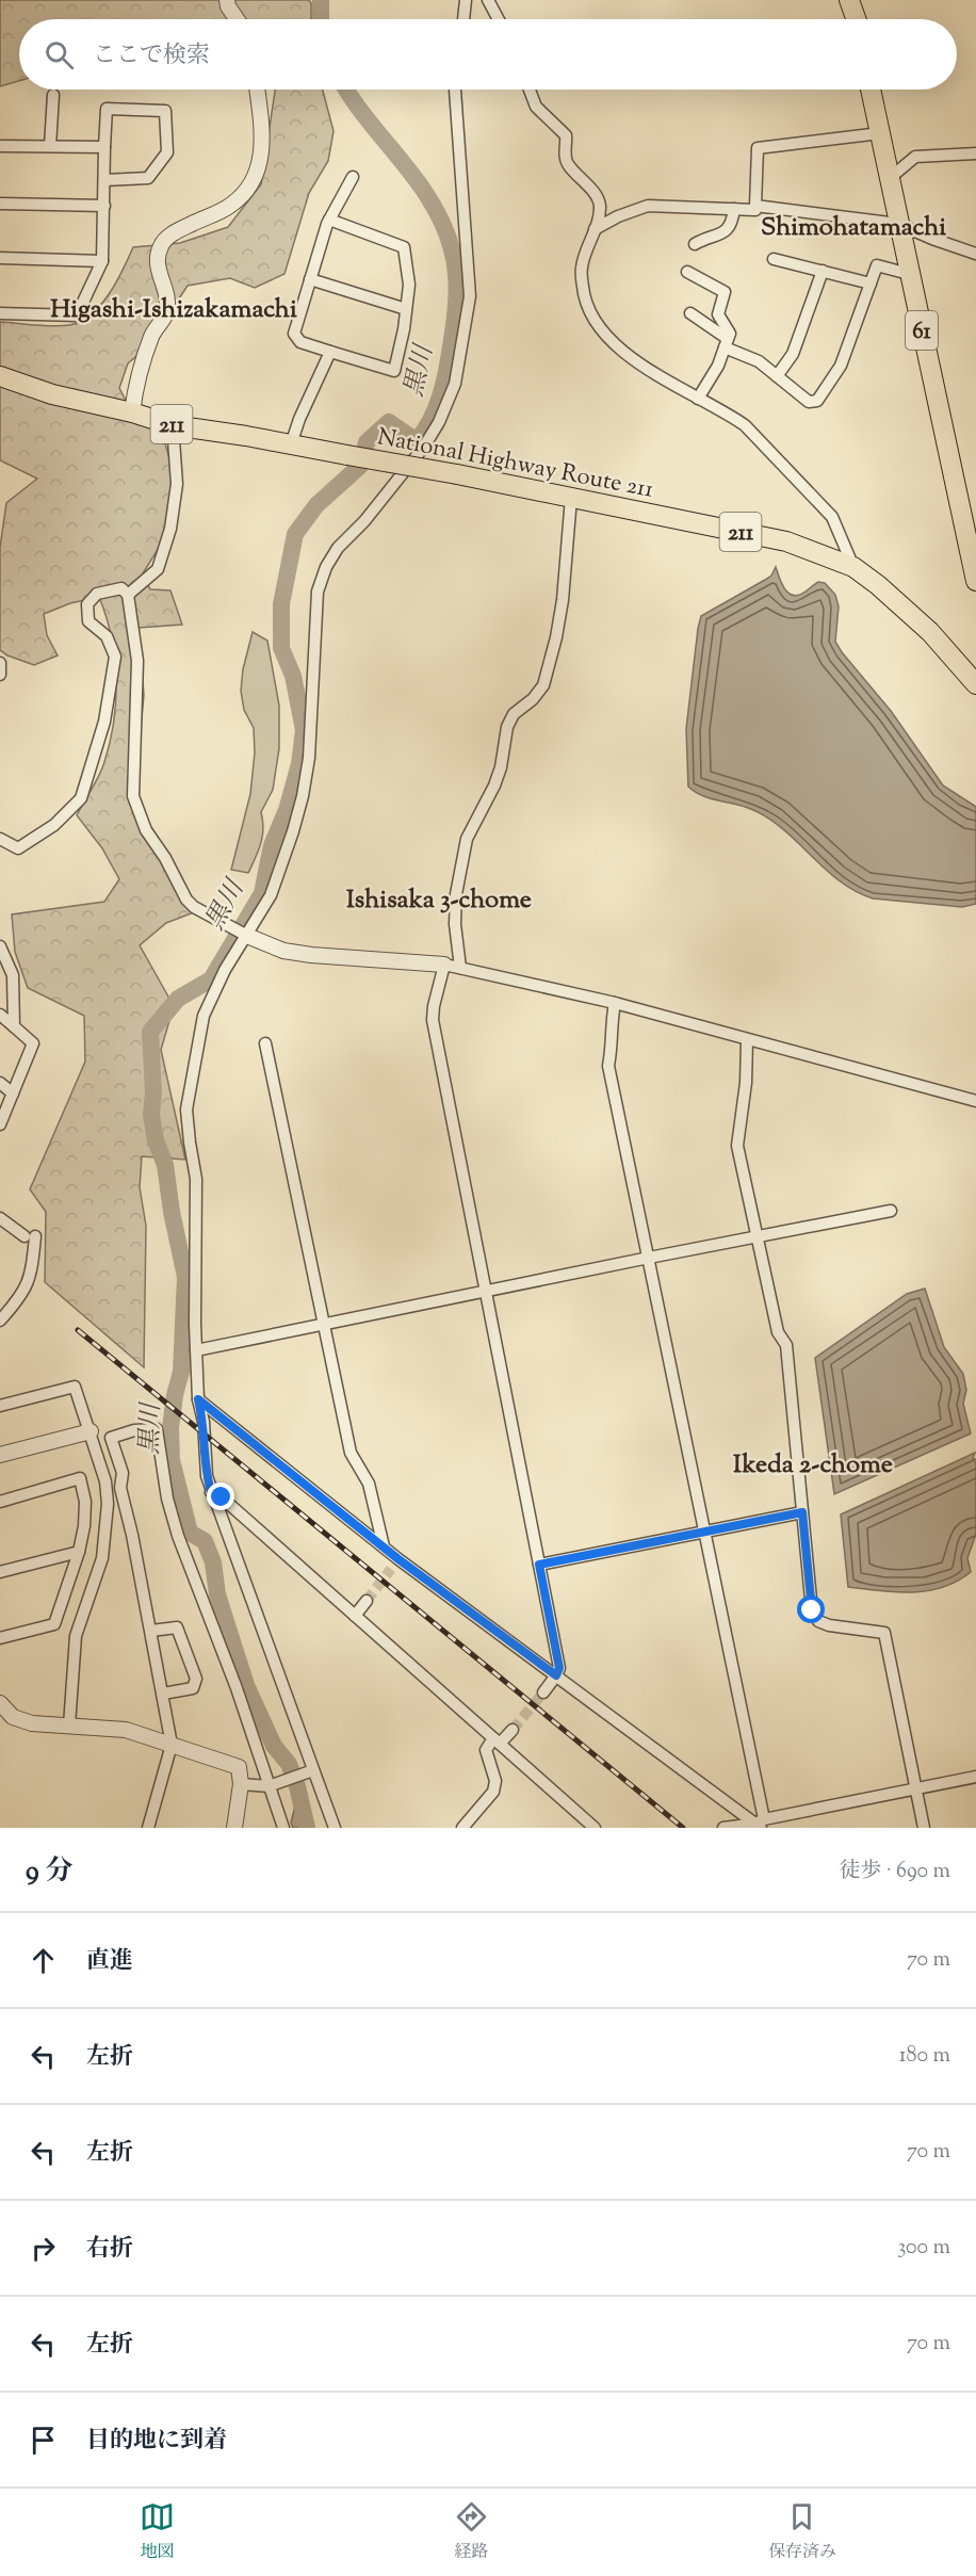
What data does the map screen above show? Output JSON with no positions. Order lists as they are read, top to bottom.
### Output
{
  "streets": {
    "main road": ["61", "211", "National Highway Route 211"]
  },
  "districts": [
    "Shimohatamachi",
    "Higashi-Ishizakamachi",
    "Ishisaka 3-chome",
    "Ikeda 2-chome"
  ],
  "water": ["黒川"],
  "page": {
    "search": "ここで検索",
    "heading": ["9 分", "徒歩 · 690 m"],
    "list": [
      ["直進", "70 m"],
      ["左折", "180 m"],
      ["左折", "70 m"],
      ["右折", "300 m"],
      ["左折", "70 m"],
      "目的地に到着"
    ],
    "nav": ["地図", "経路", "保存済み"]
  }
}
